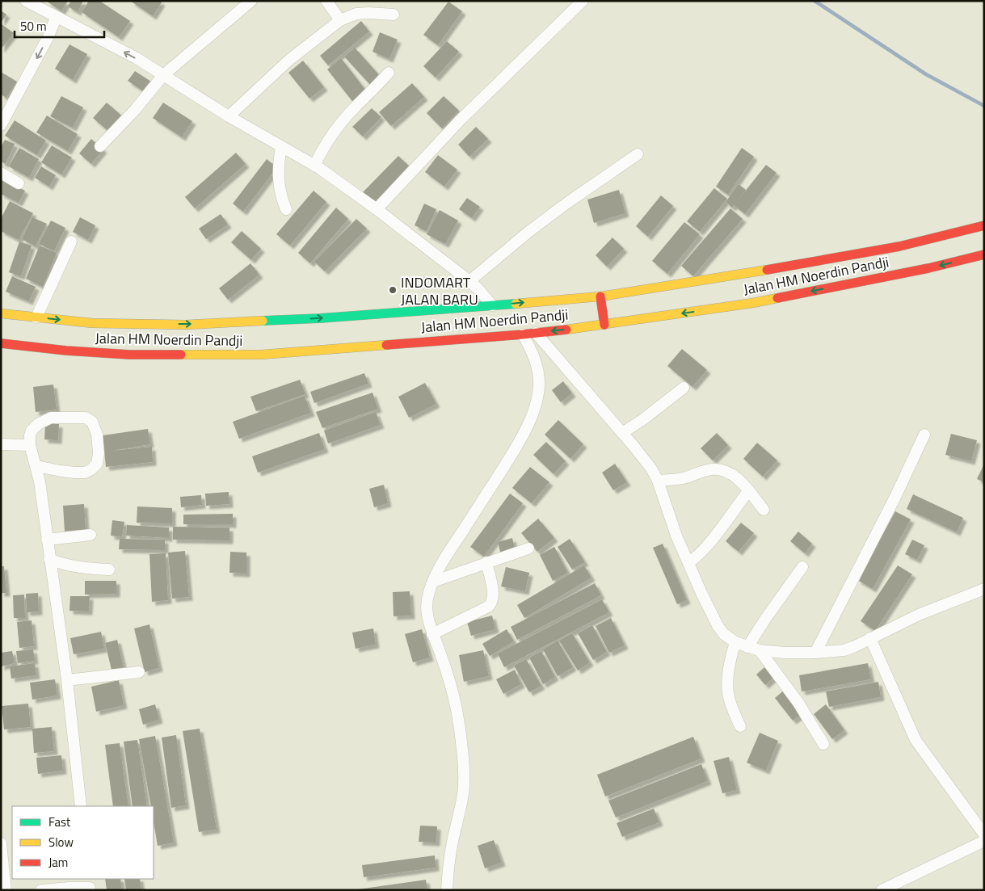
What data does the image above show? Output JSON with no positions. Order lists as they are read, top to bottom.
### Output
{
  "streets": {
    "main road": ["Jalan HM Noerdin Pandji"]
  },
  "places": ["INDOMART JALAN BARU"],
  "legend": ["Fast", "Slow", "Jam"],
  "scale_bar": "50 m"
}
